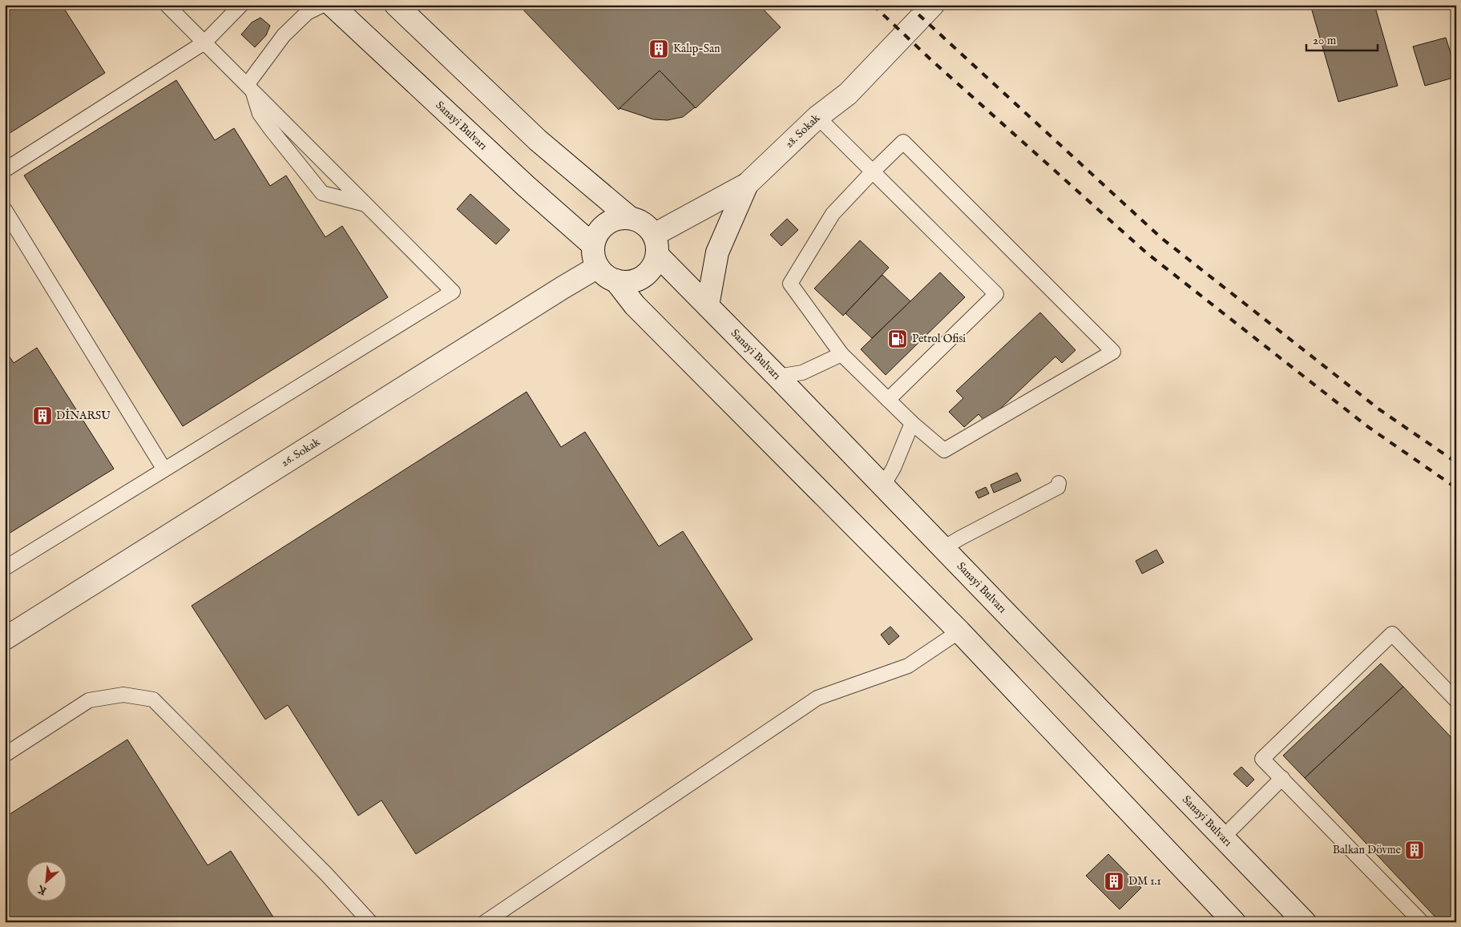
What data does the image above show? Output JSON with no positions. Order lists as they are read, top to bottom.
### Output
{
  "streets": {
    "main road": ["Sanayi Bulvarı", "28. Sokak", "26. Sokak"]
  },
  "crossings": [
    ["Sanayi Bulvarı", "28. Sokak"],
    ["Sanayi Bulvarı", "26. Sokak"],
    ["28. Sokak", "26. Sokak"]
  ],
  "places": {
    "building": [
      "Kalıp-San",
      "DİNARSU",
      "Balkan Dövme",
      "DM 1.1"
    ],
    "fuel station": ["Petrol Ofisi"]
  },
  "scale_bar": "20 m",
  "north": "bottom left"
}
